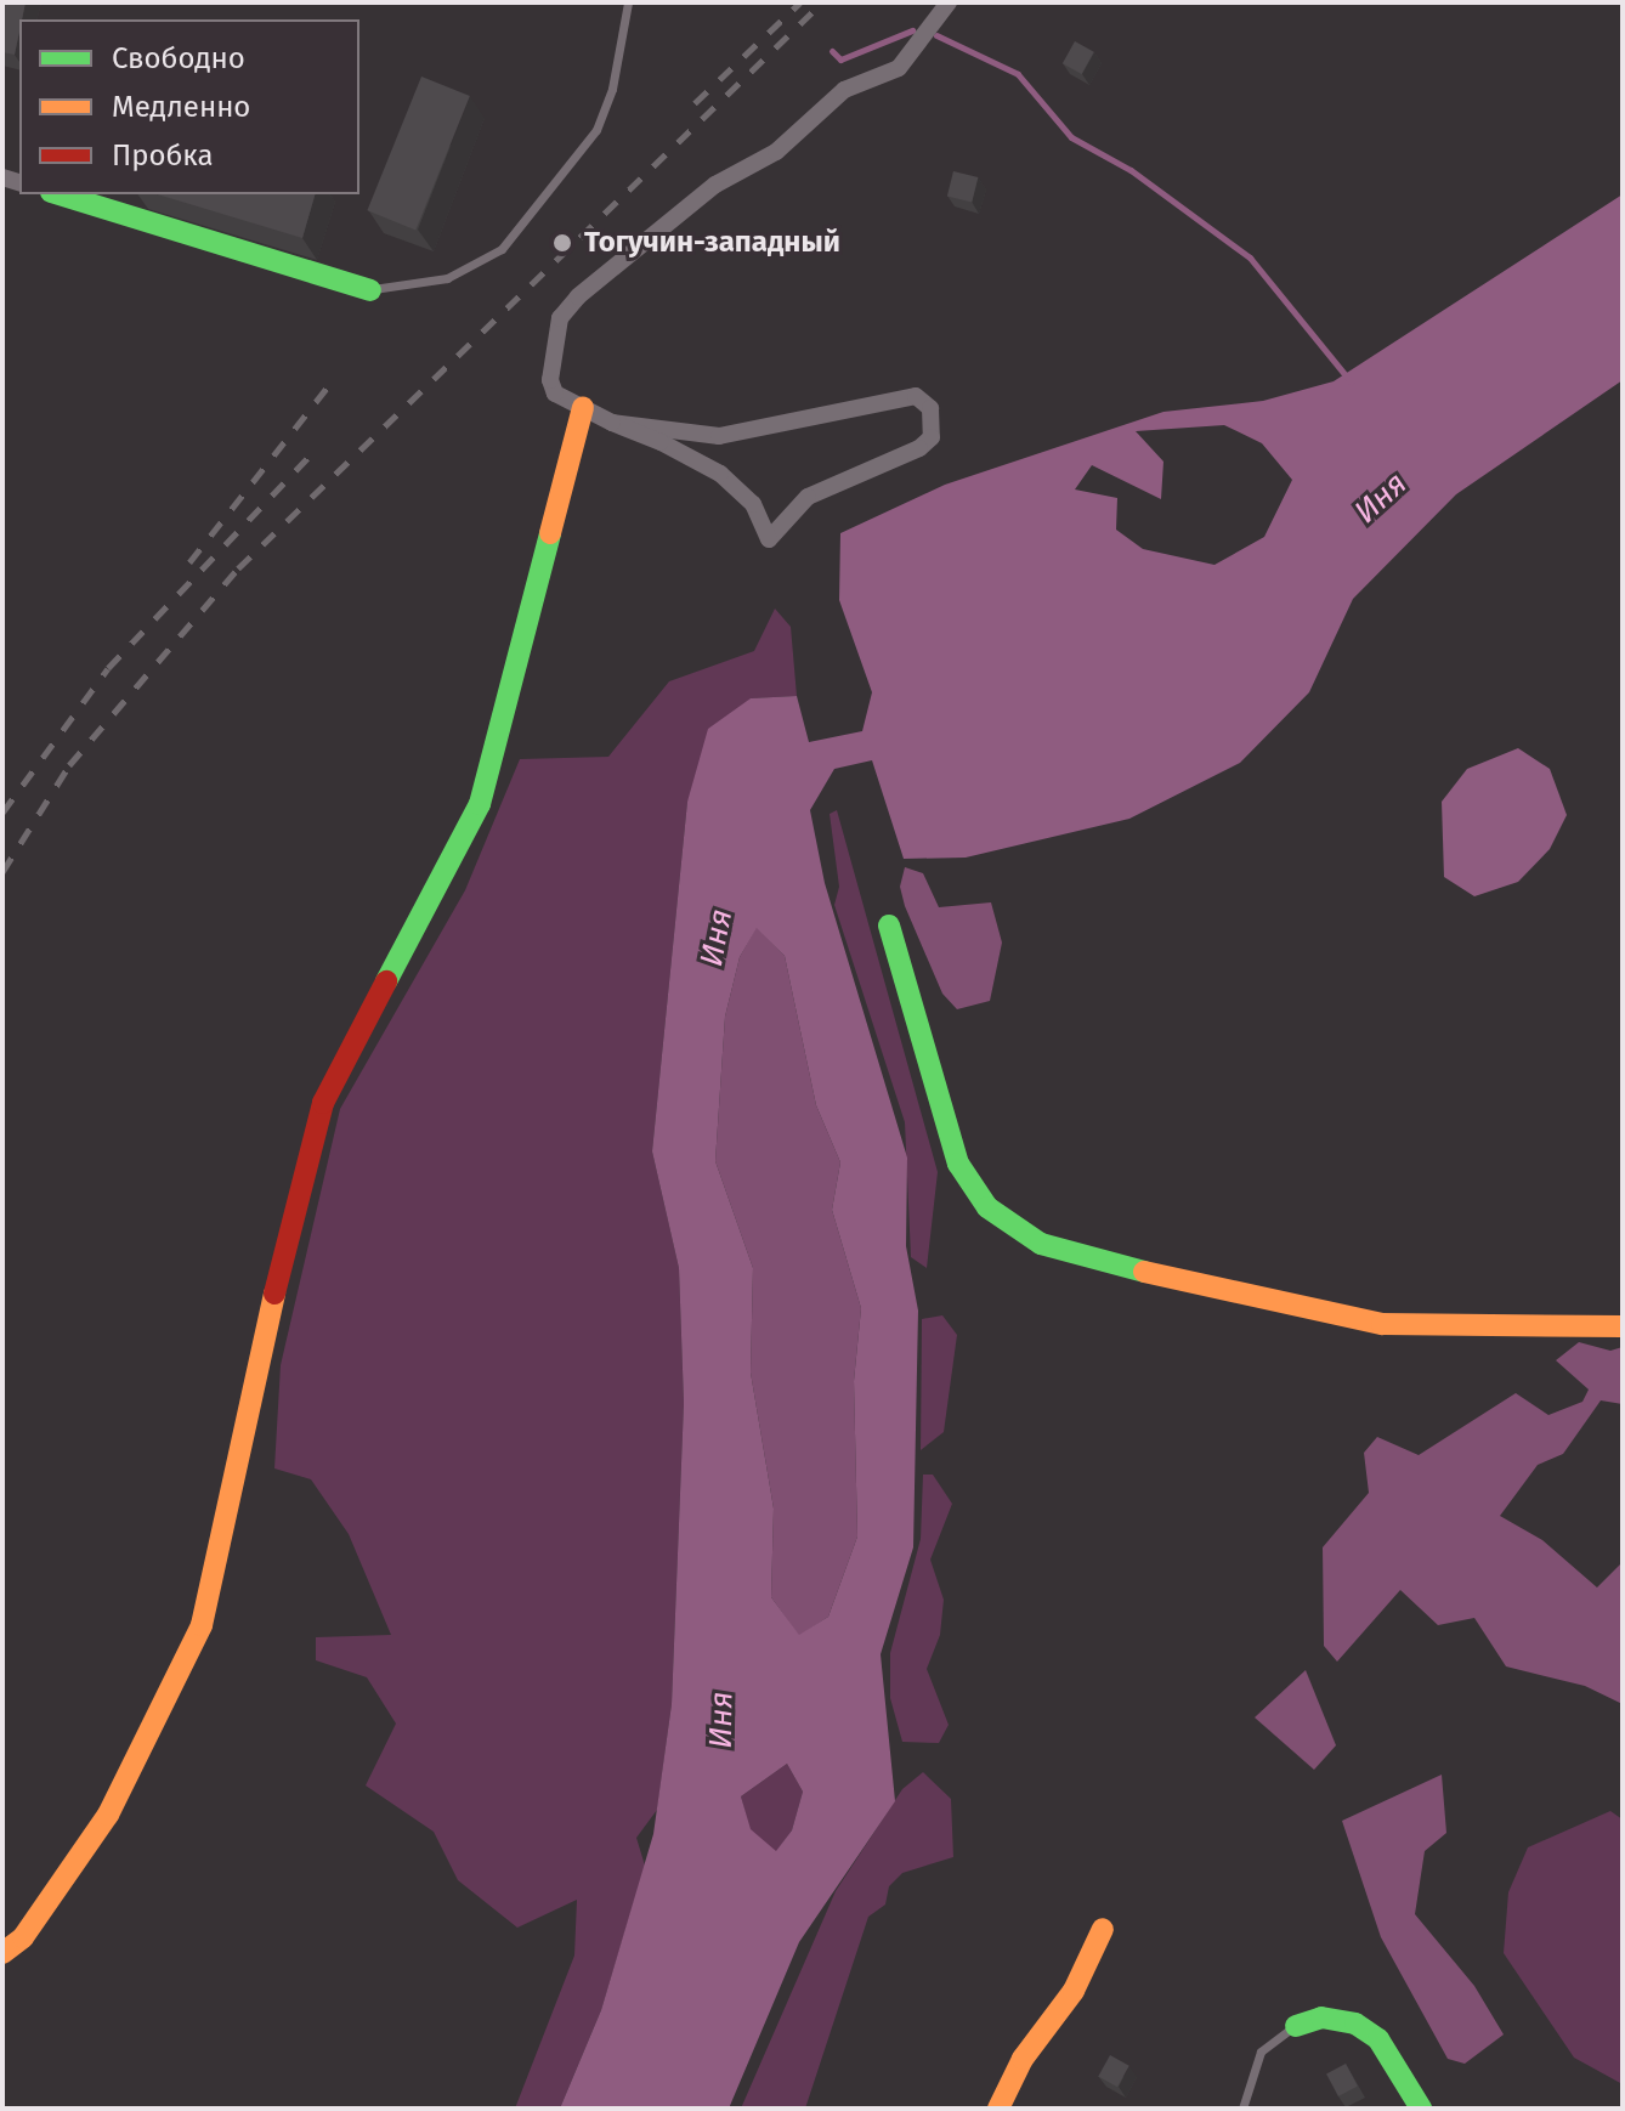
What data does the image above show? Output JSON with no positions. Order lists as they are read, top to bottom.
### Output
{
  "water": ["Иня"],
  "places": ["Тогучин-западный"],
  "legend": ["Свободно", "Медленно", "Пробка"]
}
